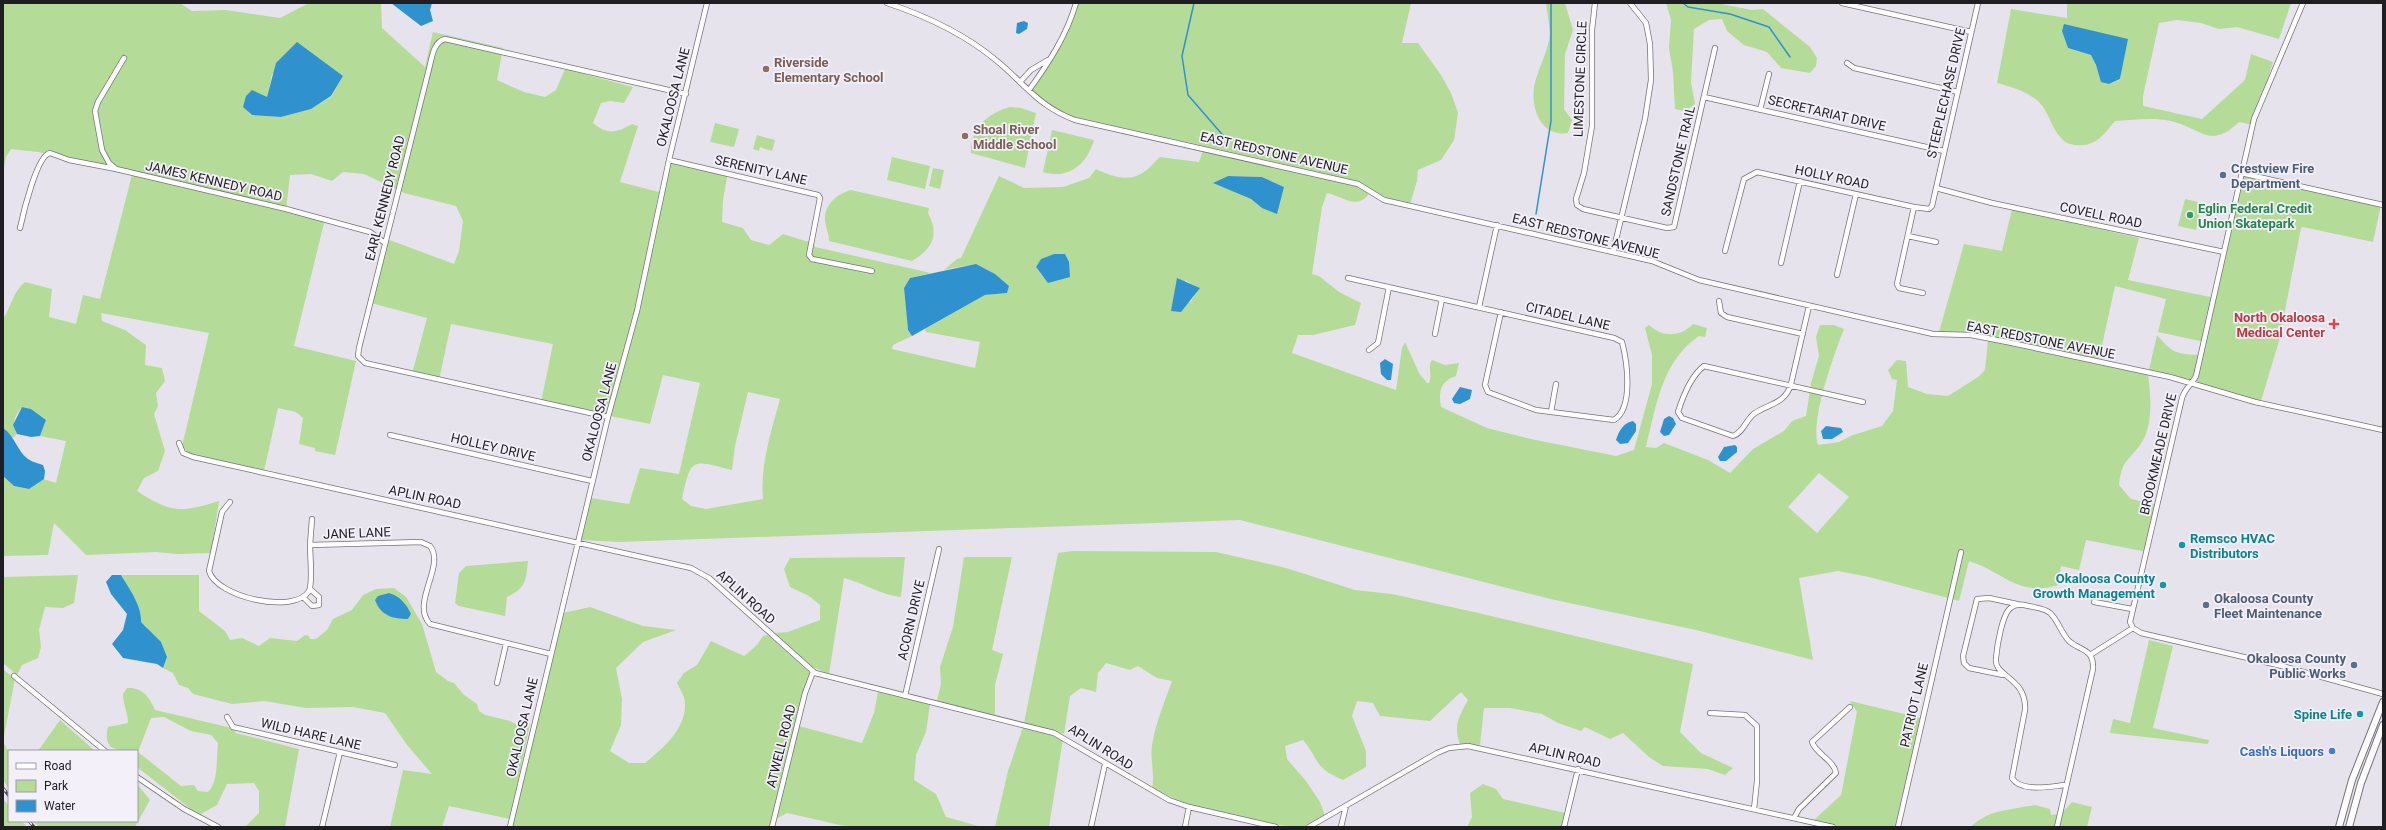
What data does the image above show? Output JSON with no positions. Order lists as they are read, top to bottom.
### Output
{
  "streets": {
    "street": [
      "LIMESTONE CIRCLE",
      "STEEPLECHASE DRIVE",
      "OKALOOSA LANE",
      "SECRETARIAT DRIVE",
      "EAST REDSTONE AVENUE",
      "SANDSTONE TRAIL",
      "SERENITY LANE",
      "HOLLY ROAD",
      "JAMES KENNEDY ROAD",
      "EARL KENNEDY ROAD",
      "COVELL ROAD",
      "CITADEL LANE",
      "HOLLEY DRIVE",
      "BROOKMEADE DRIVE",
      "APLIN ROAD",
      "JANE LANE",
      "ACORN DRIVE",
      "PATRIOT LANE",
      "WILD HARE LANE",
      "ATWELL ROAD"
    ]
  },
  "crossings": [
    ["LIMESTONE CIRCLE", "SANDSTONE TRAIL"],
    ["STEEPLECHASE DRIVE", "SECRETARIAT DRIVE"],
    ["STEEPLECHASE DRIVE", "HOLLY ROAD"],
    ["STEEPLECHASE DRIVE", "COVELL ROAD"],
    ["OKALOOSA LANE", "SERENITY LANE"],
    ["OKALOOSA LANE", "EARL KENNEDY ROAD"],
    ["OKALOOSA LANE", "HOLLEY DRIVE"],
    ["OKALOOSA LANE", "APLIN ROAD"],
    ["OKALOOSA LANE", "JANE LANE"],
    ["SECRETARIAT DRIVE", "SANDSTONE TRAIL"],
    ["EAST REDSTONE AVENUE", "BROOKMEADE DRIVE"],
    ["HOLLY ROAD", "COVELL ROAD"],
    ["JAMES KENNEDY ROAD", "EARL KENNEDY ROAD"],
    ["COVELL ROAD", "BROOKMEADE DRIVE"],
    ["APLIN ROAD", "ACORN DRIVE"],
    ["APLIN ROAD", "ATWELL ROAD"]
  ],
  "places": {
    "other": [
      "Riverside Elementary School",
      "Shoal River Middle School",
      "Crestview Fire Department",
      "Eglin Federal Credit Union Skatepark",
      "Remsco HVAC Distributors",
      "Okaloosa County Growth Management",
      "Okaloosa County Fleet Maintenance",
      "Okaloosa County Public Works",
      "Spine Life",
      "Cash's Liquors"
    ],
    "health": ["North Okaloosa Medical Center"]
  },
  "legend": ["Road", "Park", "Water"]
}
